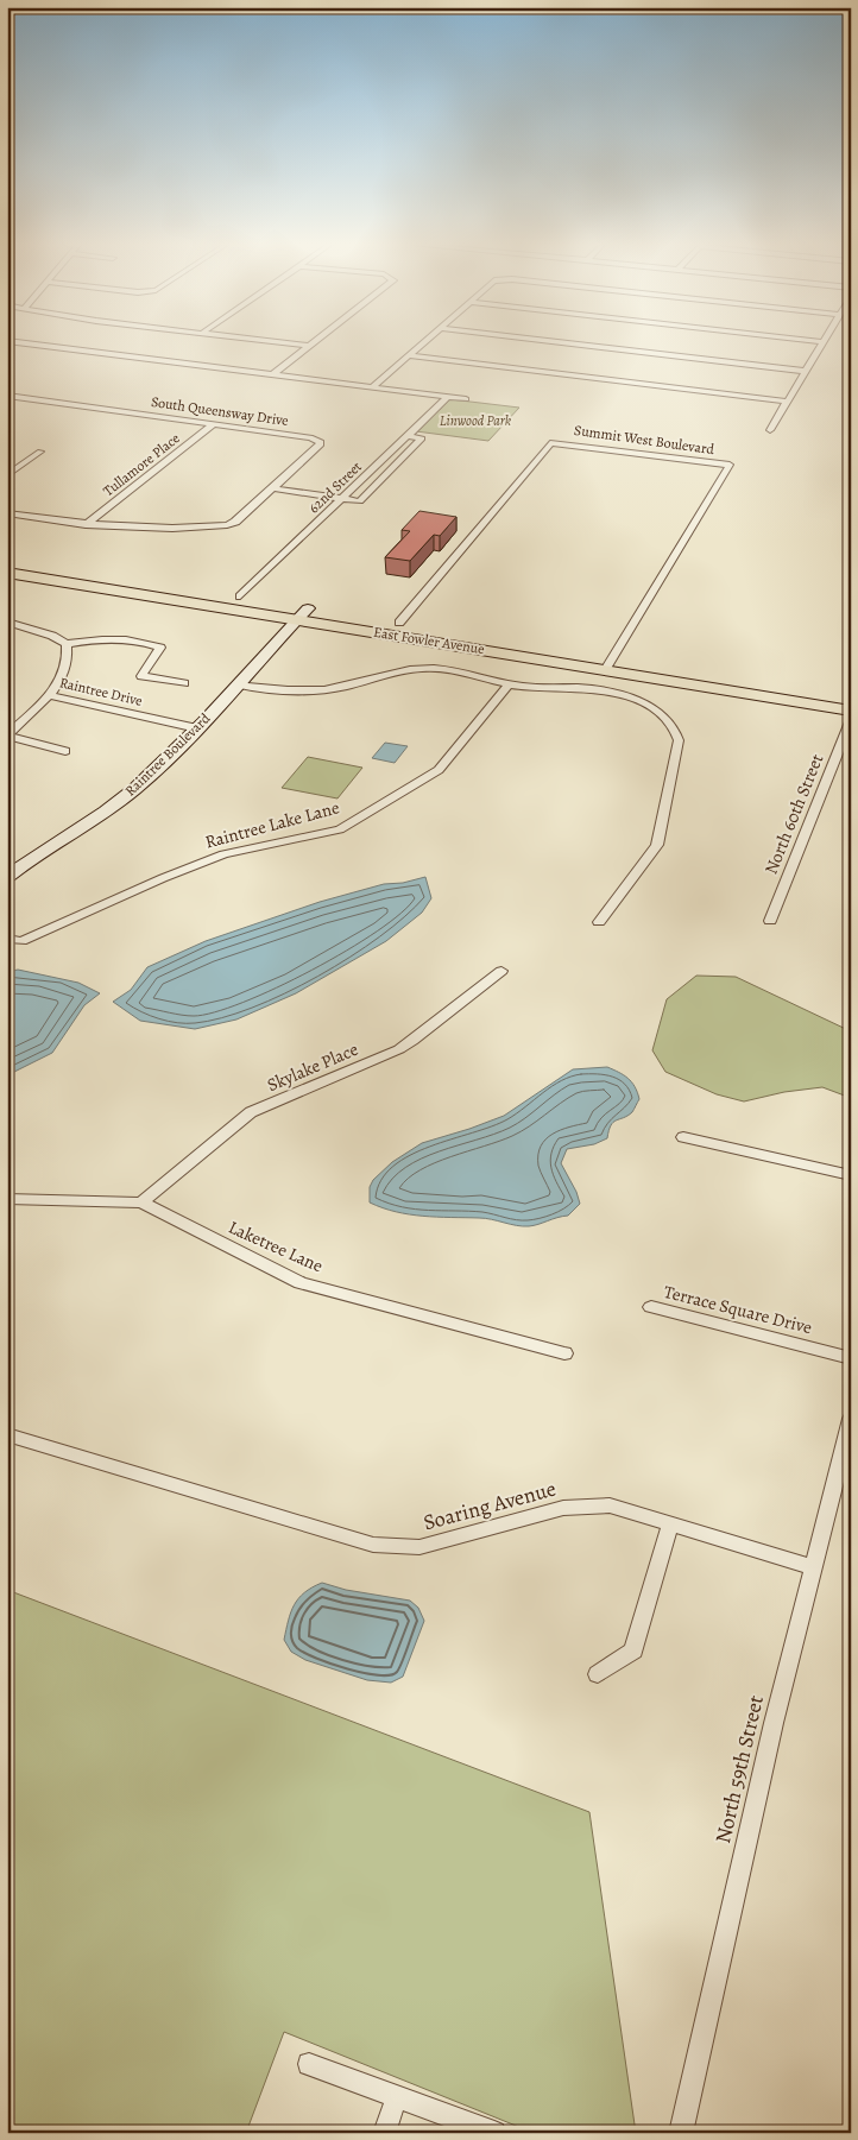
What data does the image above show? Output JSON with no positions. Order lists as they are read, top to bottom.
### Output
{
  "streets": {
    "main road": ["East Fowler Avenue"],
    "street": [
      "South Queensway Drive",
      "Summit West Boulevard",
      "Tullamore Place",
      "62nd Street",
      "Raintree Drive",
      "Raintree Boulevard",
      "North 60th Street",
      "Raintree Lake Lane",
      "Skylake Place",
      "Laketree Lane",
      "Terrace Square Drive",
      "Soaring Avenue",
      "North 59th Street"
    ]
  },
  "crossings": [
    ["South Queensway Drive", "Tullamore Place"],
    ["Summit West Boulevard", "East Fowler Avenue"],
    ["62nd Street", "East Fowler Avenue"],
    ["East Fowler Avenue", "Raintree Boulevard"],
    ["Raintree Drive", "Raintree Boulevard"],
    ["Skylake Place", "Laketree Lane"],
    ["Soaring Avenue", "North 59th Street"]
  ],
  "parks": ["Linwood Park"]
}
